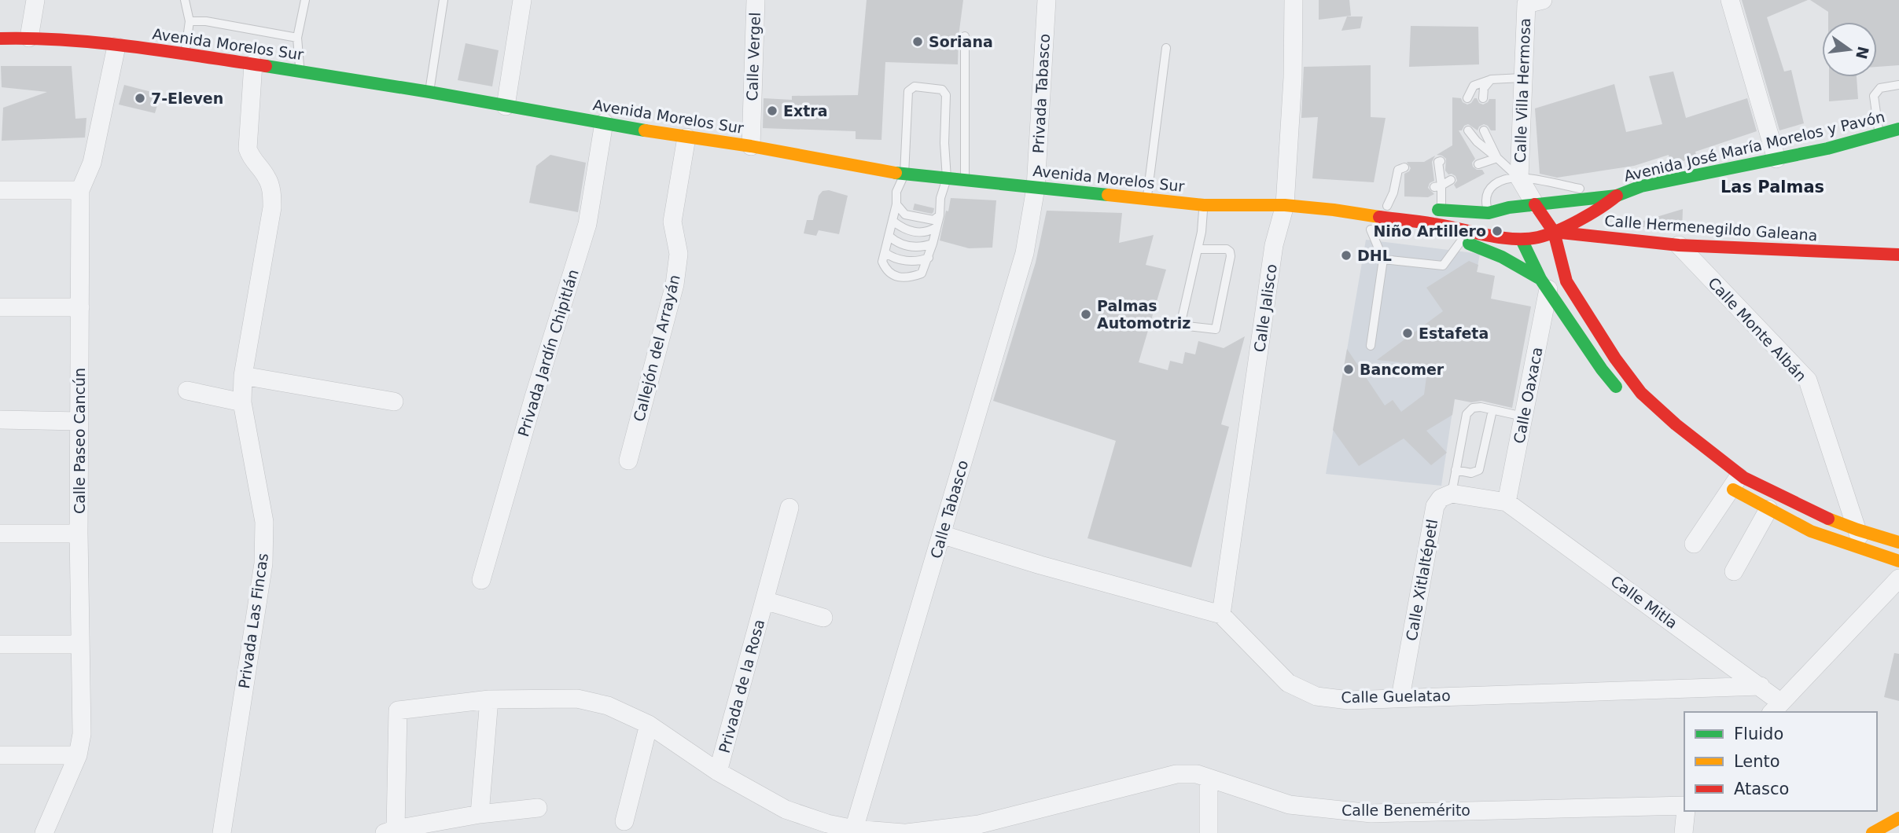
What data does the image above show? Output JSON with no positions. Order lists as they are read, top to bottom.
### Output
{
  "streets": {
    "main road": ["Avenida Morelos Sur", "Avenida José María Morelos y Pavón", "Calle Hermenegildo Galeana"],
    "street": [
      "Calle Vergel",
      "Calle Villa Hermosa",
      "Privada Tabasco",
      "Calle Jalisco",
      "Calle Monte Albán",
      "Callejón del Arrayán",
      "Privada Jardín Chipitlán",
      "Calle Oaxaca",
      "Calle Paseo Cancún",
      "Calle Tabasco",
      "Calle Xitlaltépetl",
      "Calle Mitla",
      "Privada Las Fincas",
      "Privada de la Rosa",
      "Calle Guelatao",
      "Calle Benemérito"
    ]
  },
  "crossings": [
    ["Avenida Morelos Sur", "Calle Vergel"],
    ["Avenida Morelos Sur", "Privada Tabasco"],
    ["Avenida Morelos Sur", "Avenida José María Morelos y Pavón"],
    ["Avenida Morelos Sur", "Calle Hermenegildo Galeana"],
    ["Avenida Morelos Sur", "Calle Jalisco"],
    ["Avenida Morelos Sur", "Callejón del Arrayán"],
    ["Avenida Morelos Sur", "Privada Jardín Chipitlán"],
    ["Avenida Morelos Sur", "Calle Paseo Cancún"],
    ["Avenida Morelos Sur", "Calle Tabasco"],
    ["Avenida Morelos Sur", "Privada Las Fincas"],
    ["Privada Tabasco", "Calle Tabasco"],
    ["Calle Hermenegildo Galeana", "Calle Monte Albán"],
    ["Calle Jalisco", "Calle Guelatao"],
    ["Calle Oaxaca", "Calle Mitla"],
    ["Calle Tabasco", "Calle Benemérito"],
    ["Calle Xitlaltépetl", "Calle Guelatao"],
    ["Calle Mitla", "Calle Guelatao"],
    ["Privada de la Rosa", "Calle Benemérito"]
  ],
  "districts": ["Las Palmas"],
  "places": [
    "Soriana",
    "7-Eleven",
    "Extra",
    "Niño Artillero",
    "DHL",
    "Palmas Automotriz",
    "Estafeta",
    "Bancomer"
  ],
  "legend": ["Fluido", "Lento", "Atasco"],
  "north": "right"
}
